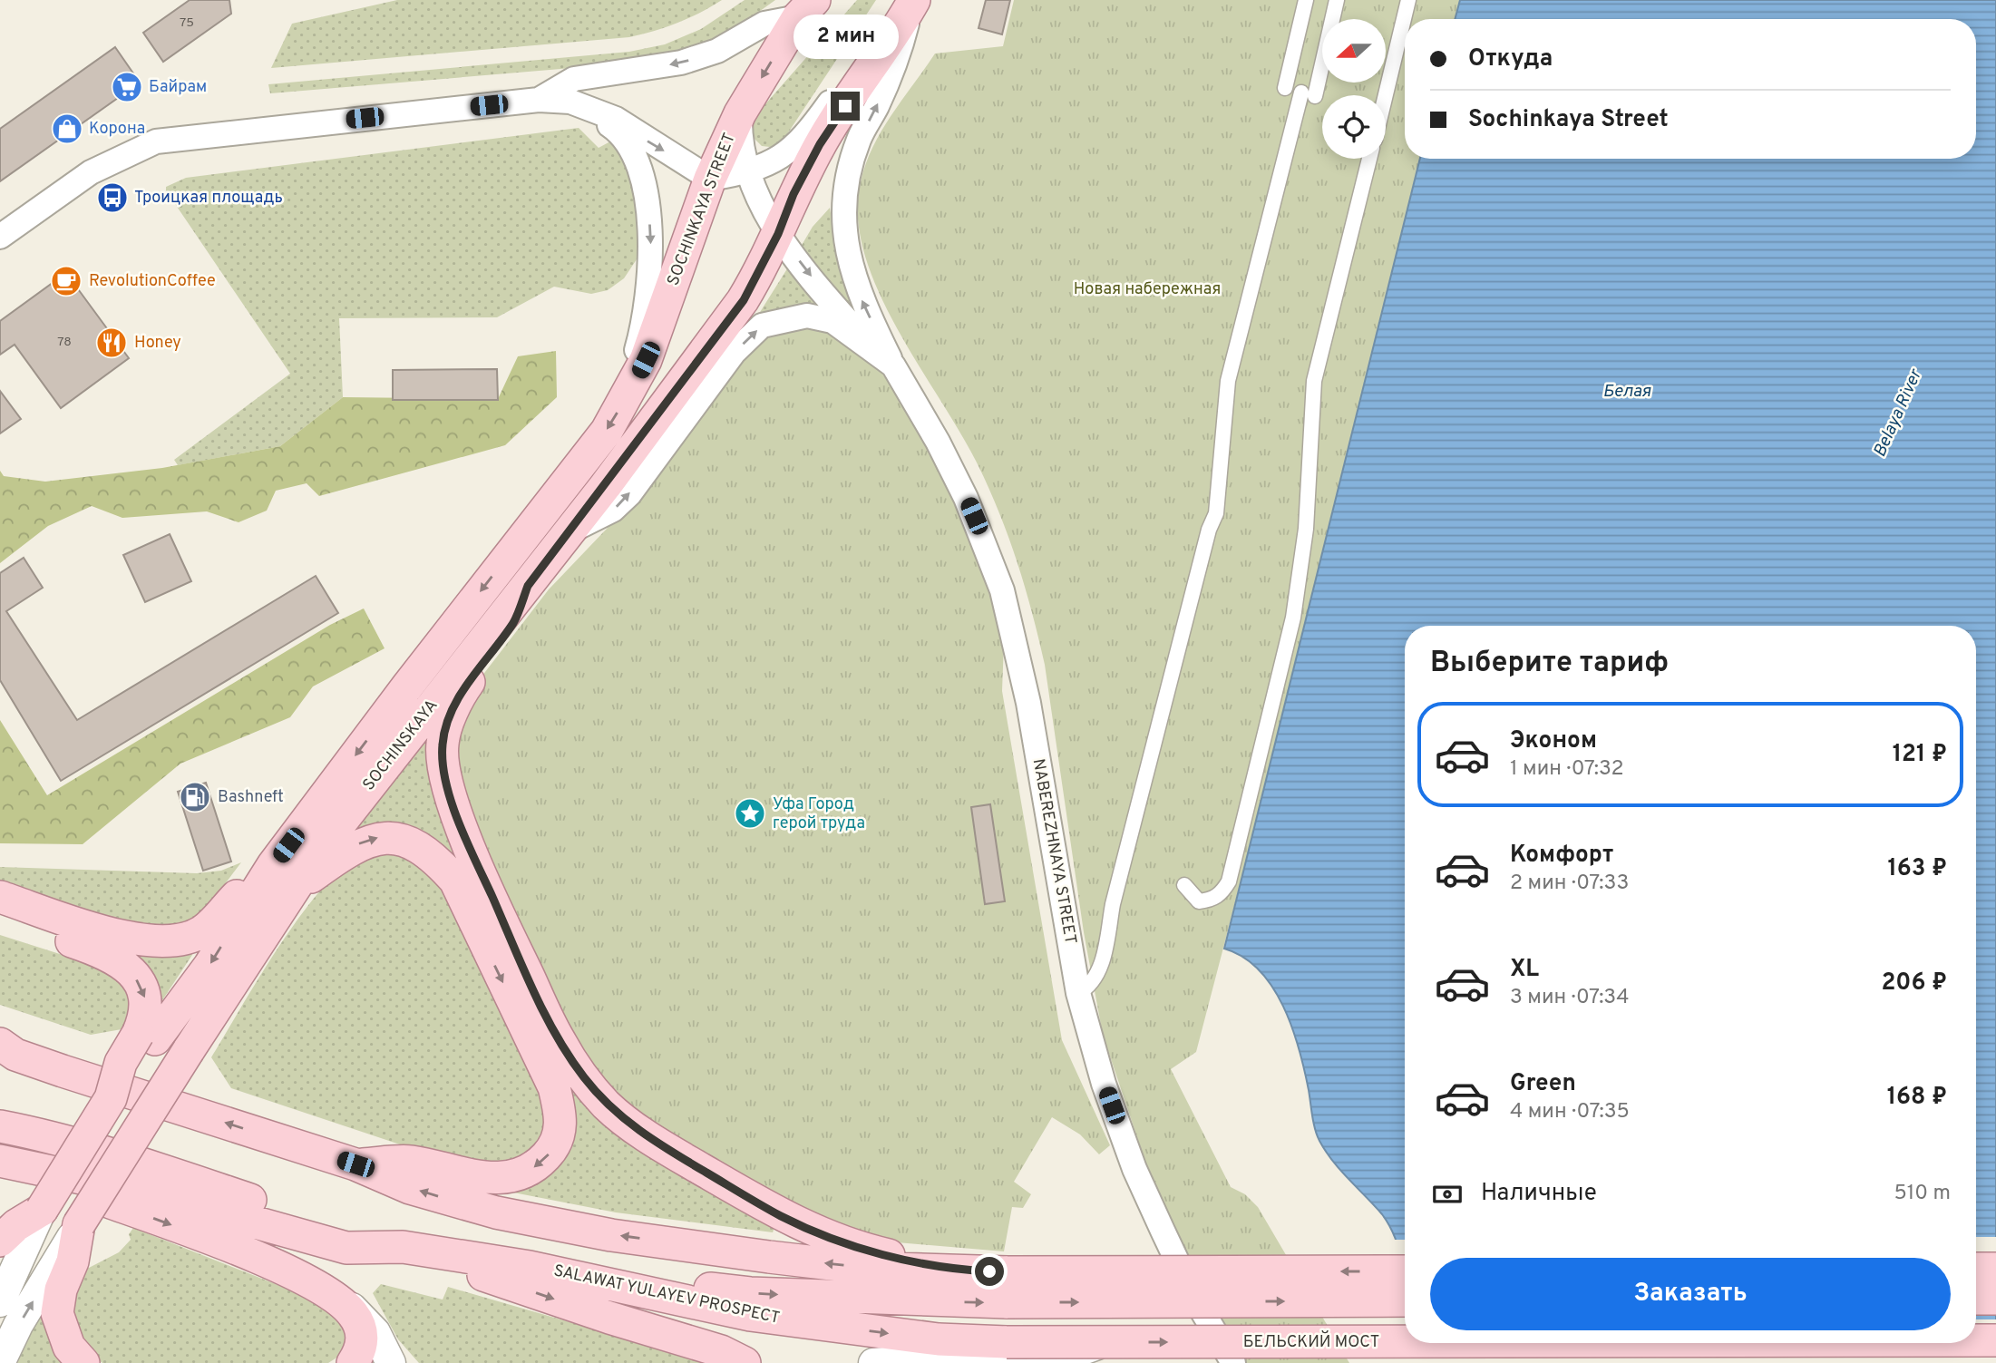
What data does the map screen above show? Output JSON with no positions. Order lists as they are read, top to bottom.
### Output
{
  "streets": {
    "main road": [
      "SOCHINKAYA STREET",
      "SOCHINSKAYA",
      "SALAWAT YULAYEV PROSPECT",
      "БЕЛЬСКИЙ МОСТ"
    ],
    "street": ["NABEREZHNAYA STREET"]
  },
  "crossings": [
    ["SOCHINKAYA STREET", "SOCHINSKAYA"],
    ["SALAWAT YULAYEV PROSPECT", "БЕЛЬСКИЙ МОСТ"]
  ],
  "water": ["Белая", "Belaya River"],
  "parks": ["Новая набережная"],
  "places": {
    "supermarket": ["Байрам"],
    "shop": ["Корона"],
    "bus stop": ["Троицкая площадь"],
    "cafe": ["RevolutionCoffee"],
    "restaurant": ["Honey"],
    "fuel station": ["Bashneft"],
    "place": ["Уфа Город герой труда"]
  },
  "house_numbers": ["75", "78"],
  "north": "left",
  "page": {
    "bubble": "2 мин",
    "banner": ["Откуда", "Sochinkaya Street"],
    "heading": "Выберите тариф",
    "list": [
      {
        "name": "Эконом",
        "note": "1 мин · 07:32",
        "value": "121 ₽"
      },
      {
        "name": "Комфорт",
        "note": "2 мин · 07:33",
        "value": "163 ₽"
      },
      {
        "name": "XL",
        "note": "3 мин · 07:34",
        "value": "206 ₽"
      },
      {
        "name": "Green",
        "note": "4 мин · 07:35",
        "value": "168 ₽"
      }
    ],
    "pay": ["Наличные", "510 m"],
    "buttons": "Заказать"
  }
}
